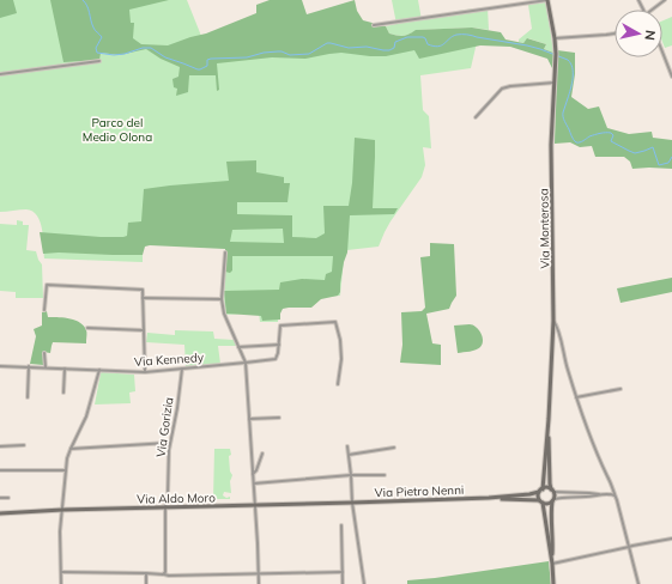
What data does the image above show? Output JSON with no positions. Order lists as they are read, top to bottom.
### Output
{
  "streets": {
    "main road": ["Via Monterosa", "Via Pietro Nenni", "Via Aldo Moro"],
    "street": ["Via Kennedy", "Via Gorizia"]
  },
  "crossings": [
    ["Via Monterosa", "Via Pietro Nenni"],
    ["Via Kennedy", "Via Gorizia"],
    ["Via Gorizia", "Via Aldo Moro"],
    ["Via Pietro Nenni", "Via Aldo Moro"]
  ],
  "parks": ["Parco del Medio Olona"],
  "north": "right"
}
